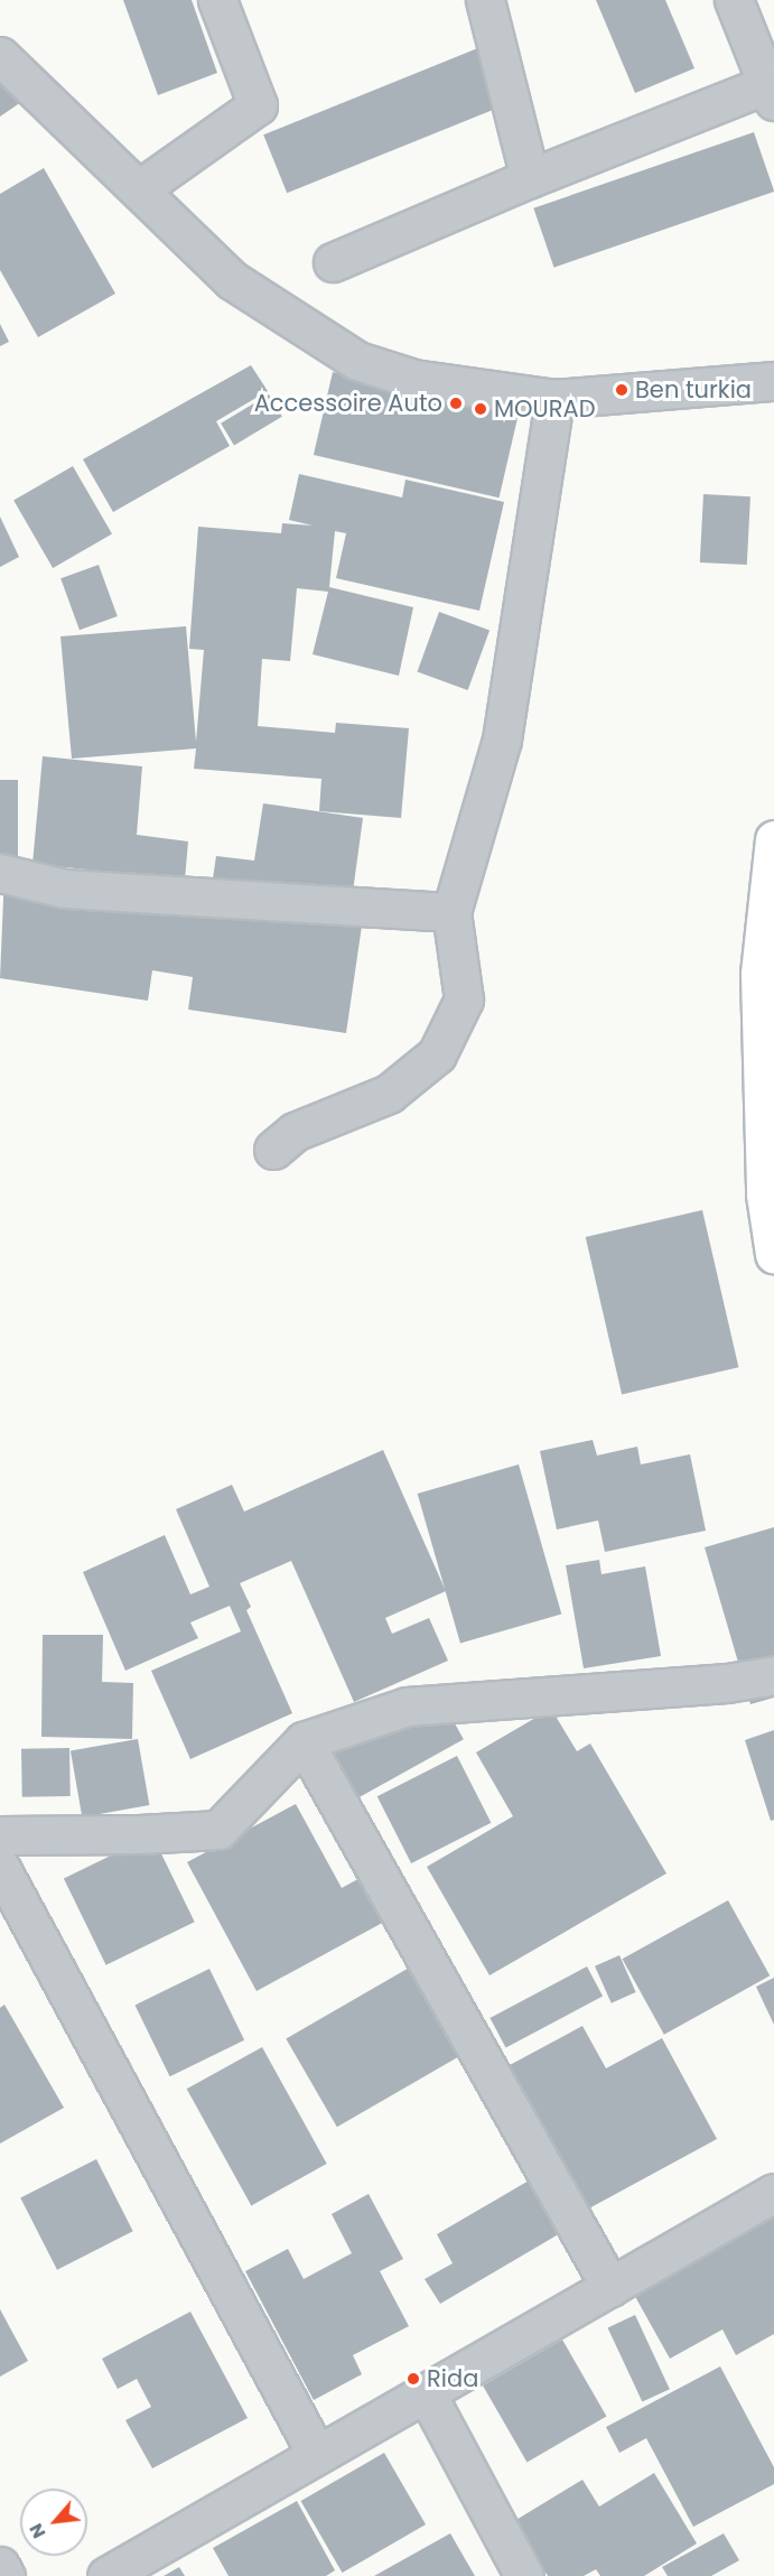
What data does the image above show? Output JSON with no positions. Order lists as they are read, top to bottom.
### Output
{
  "places": [
    "Ben turkia",
    "Accessoire Auto",
    "MOURAD",
    "Rida"
  ],
  "north": "bottom left"
}
